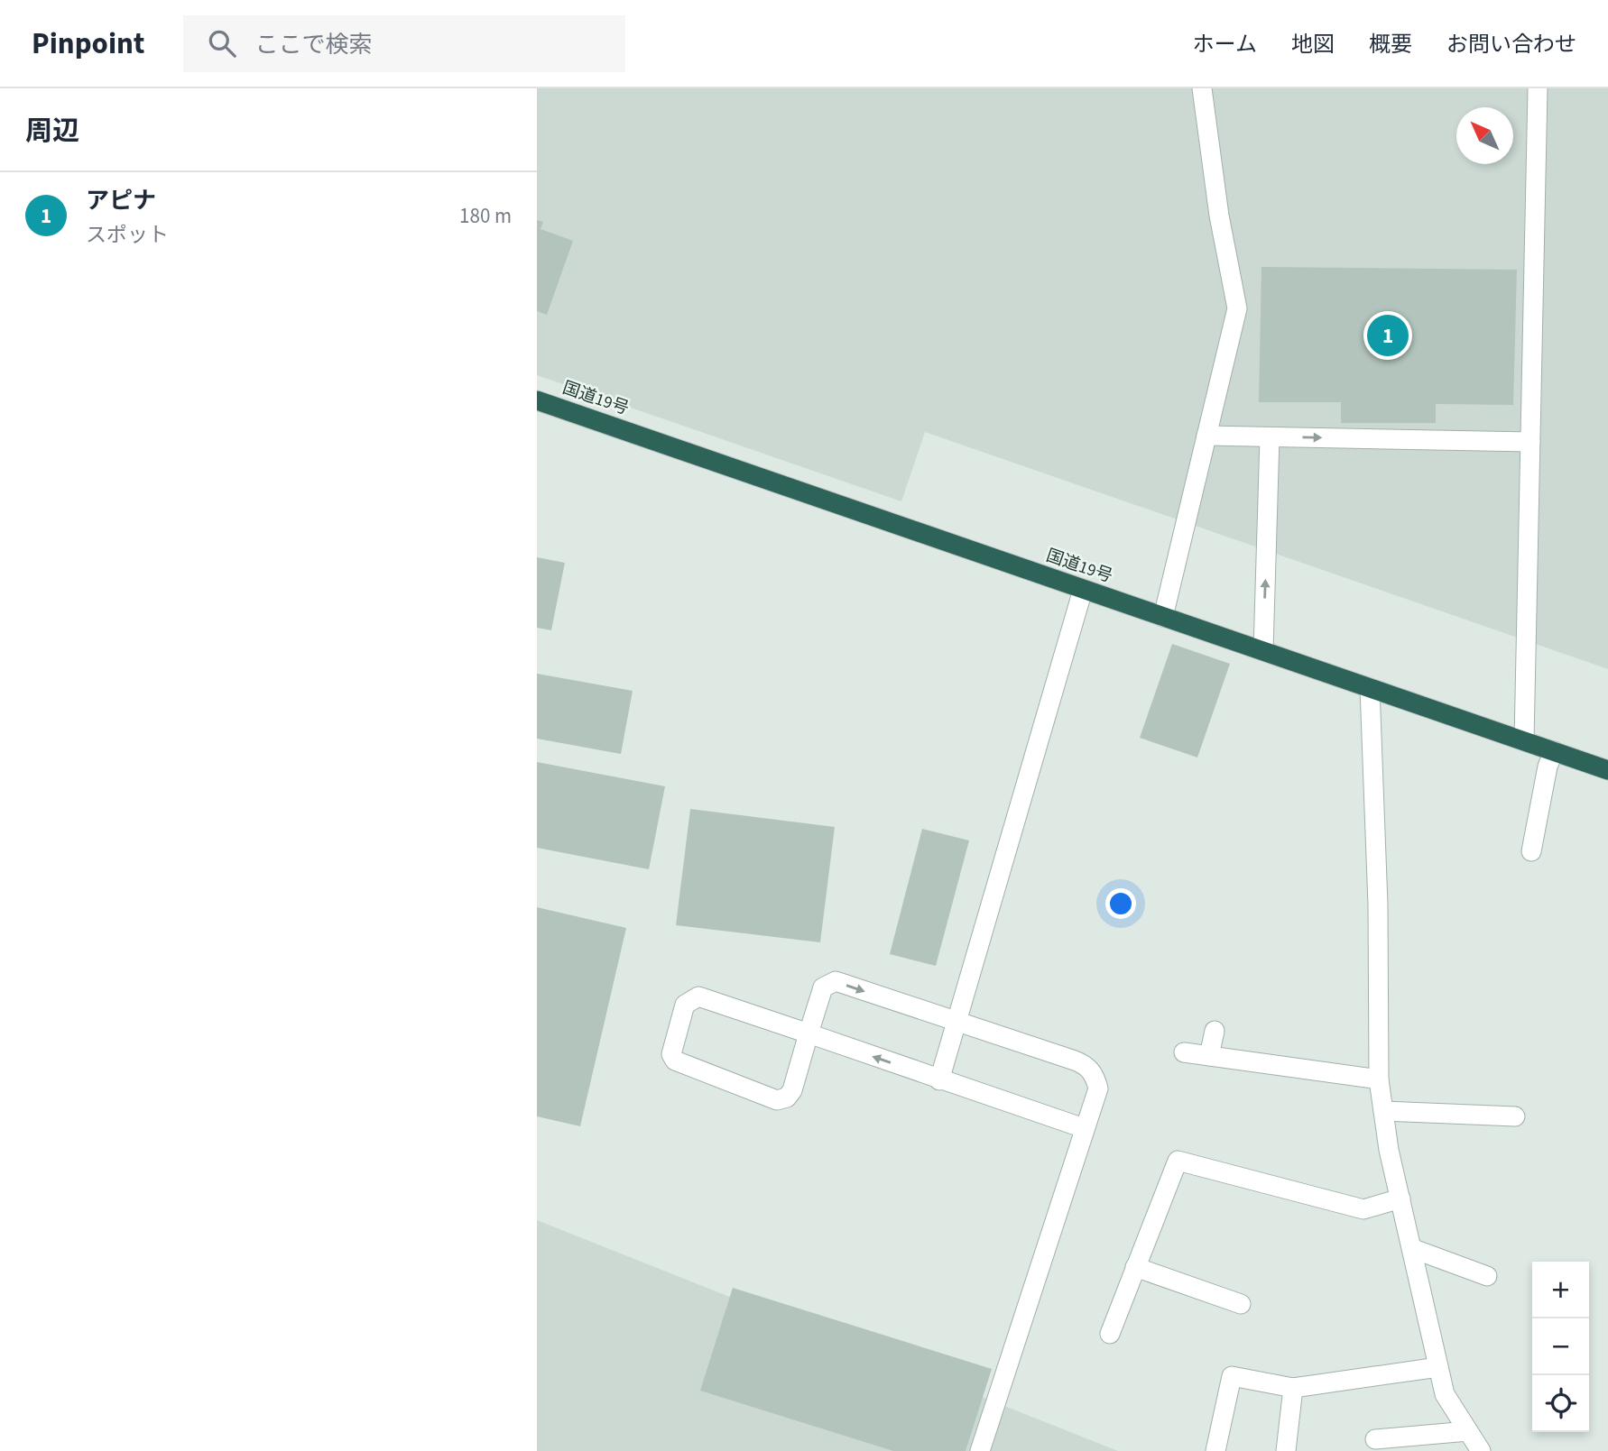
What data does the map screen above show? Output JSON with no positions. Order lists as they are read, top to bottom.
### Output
{
  "streets": {
    "highway": ["国道19号"]
  },
  "north": "top left",
  "page": {
    "header": "Pinpoint",
    "search": "ここで検索",
    "nav": [
      "ホーム",
      "地図",
      "概要",
      "お問い合わせ"
    ],
    "heading": "周辺",
    "list": [
      {
        "mark": "1",
        "name": "アピナ",
        "note": "スポット",
        "value": "180 m"
      }
    ],
    "pins": "1",
    "map_buttons": ["+", "−"]
  }
}
